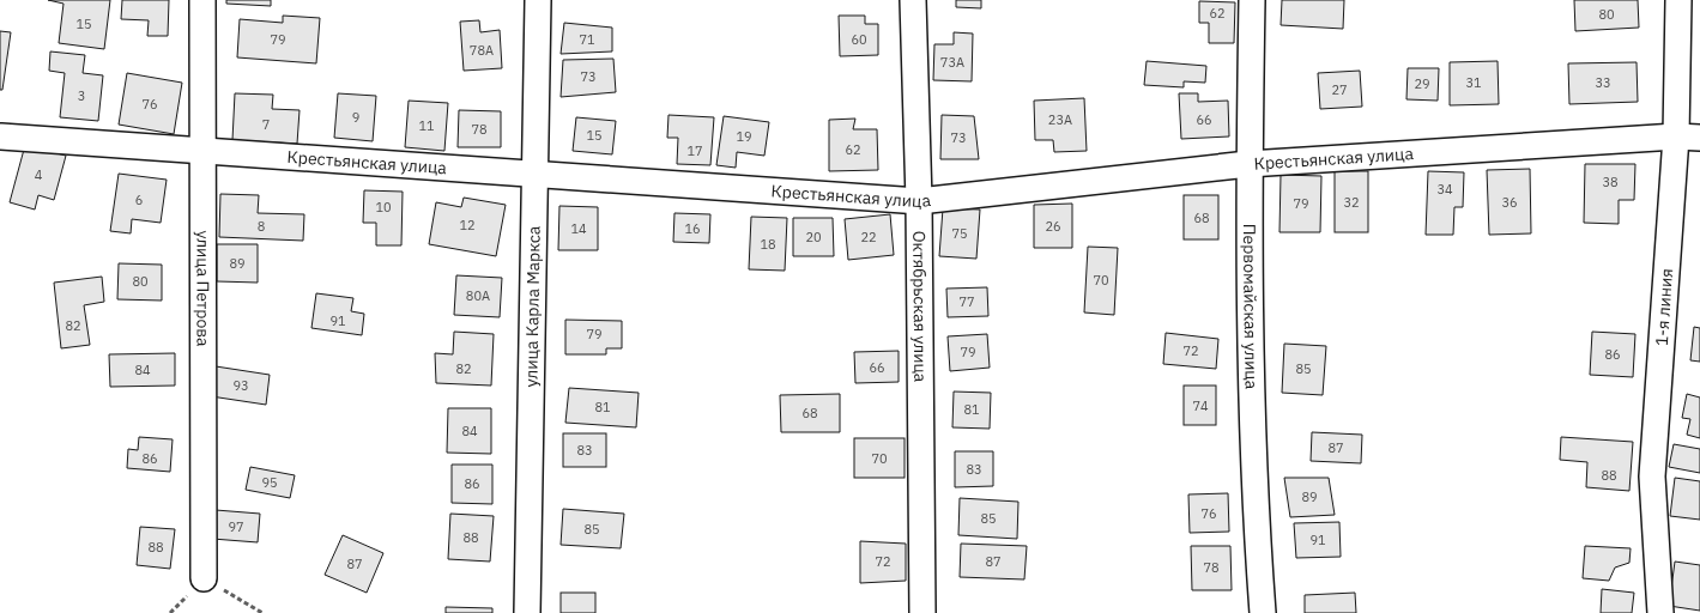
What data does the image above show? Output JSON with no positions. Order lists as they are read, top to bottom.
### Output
{
  "streets": {
    "street": [
      "Крестьянская улица",
      "улица Петрова",
      "улица Карла Маркса",
      "Октябрьская улица",
      "Первомайская улица",
      "1-я линия"
    ]
  },
  "crossings": [
    ["Крестьянская улица", "улица Петрова"],
    ["Крестьянская улица", "улица Карла Маркса"],
    ["Крестьянская улица", "Октябрьская улица"],
    ["Крестьянская улица", "Первомайская улица"],
    ["Крестьянская улица", "1-я линия"]
  ],
  "house_numbers": [
    "62",
    "80",
    "15",
    "79",
    "71",
    "60",
    "78А",
    "73А",
    "73",
    "31",
    "33",
    "29",
    "27",
    "3",
    "76",
    "9",
    "23А",
    "66",
    "7",
    "11",
    "78",
    "15",
    "19",
    "73",
    "62",
    "17",
    "4",
    "38",
    "34",
    "6",
    "32",
    "36",
    "79",
    "10",
    "68",
    "12",
    "8",
    "26",
    "14",
    "16",
    "75",
    "20",
    "22",
    "18",
    "89",
    "70",
    "80",
    "80А",
    "77",
    "91",
    "82",
    "79",
    "72",
    "79",
    "86",
    "66",
    "82",
    "85",
    "84",
    "93",
    "74",
    "81",
    "81",
    "68",
    "84",
    "87",
    "83",
    "86",
    "70",
    "83",
    "88",
    "95",
    "86",
    "89",
    "76",
    "85",
    "97",
    "85",
    "88",
    "91",
    "88",
    "72",
    "87",
    "87",
    "78"
  ]
}
